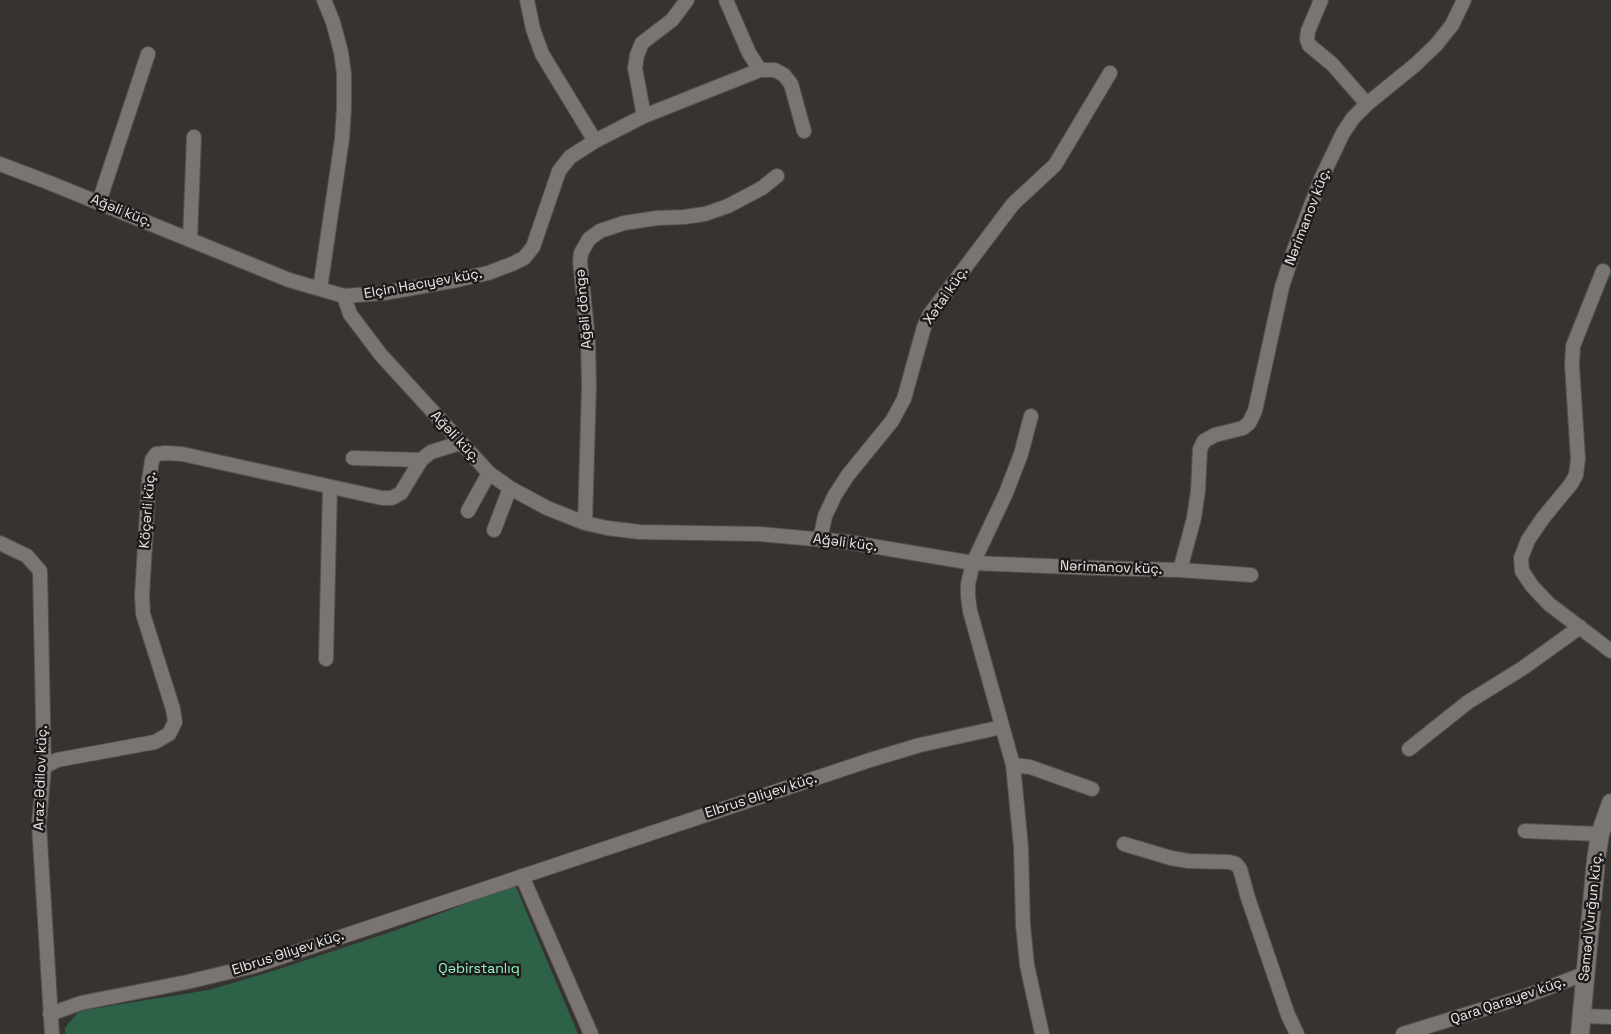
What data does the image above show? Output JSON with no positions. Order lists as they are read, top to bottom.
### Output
{
  "streets": {
    "street": [
      "Ağəli küç.",
      "Nərimanov küç.",
      "Elçin Hacıyev küç.",
      "Xətai küç.",
      "Ağəli döngə",
      "Köçərli küç.",
      "Araz Ədilov küç.",
      "Elbrus Əliyev küç.",
      "Səməd Vurğun küç.",
      "Qara Qarayev küç."
    ]
  },
  "crossings": [
    ["Ağəli küç.", "Nərimanov küç."],
    ["Ağəli küç.", "Elçin Hacıyev küç."],
    ["Ağəli küç.", "Xətai küç."],
    ["Ağəli küç.", "Ağəli döngə"],
    ["Köçərli küç.", "Araz Ədilov küç."],
    ["Araz Ədilov küç.", "Elbrus Əliyev küç."],
    ["Səməd Vurğun küç.", "Qara Qarayev küç."]
  ],
  "parks": ["Qəbirstanlıq"]
}
